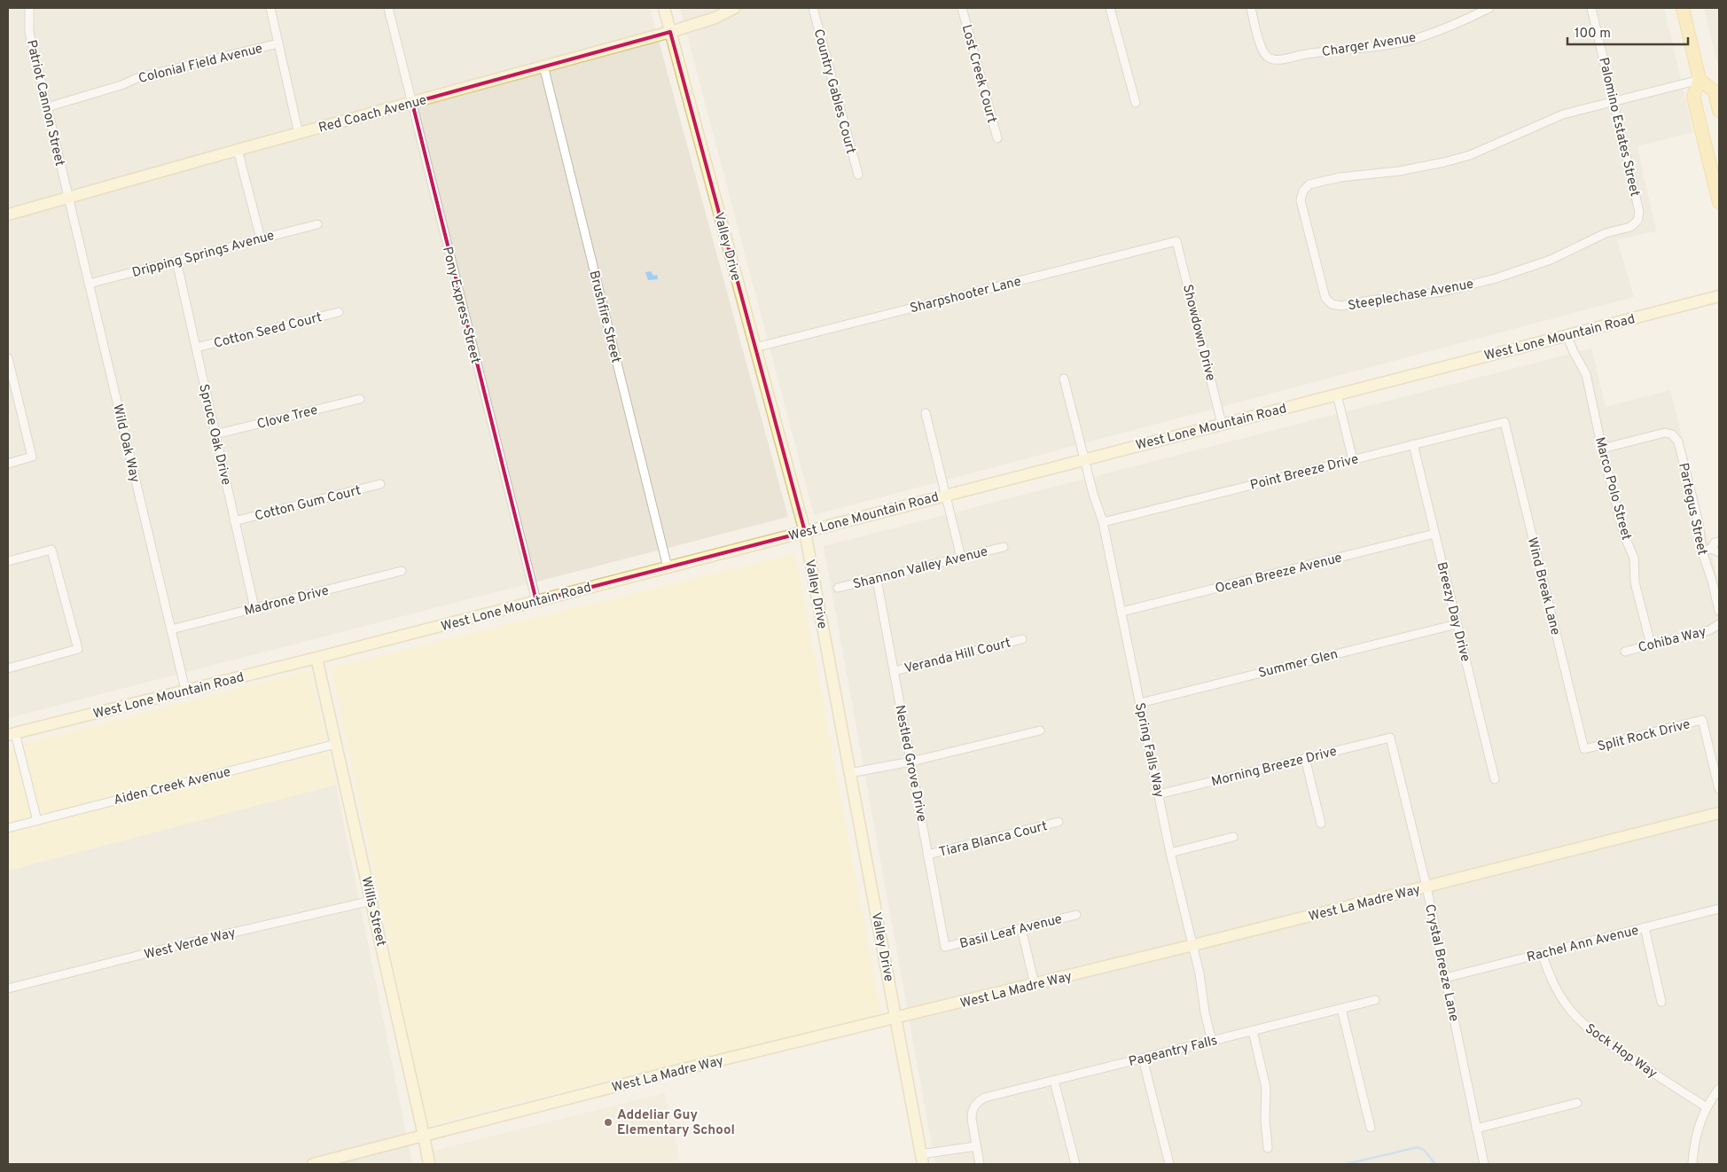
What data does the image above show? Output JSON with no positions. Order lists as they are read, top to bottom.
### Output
{
  "streets": {
    "street": [
      "Charger Avenue",
      "Colonial Field Avenue",
      "Lost Creek Court",
      "Country Gables Court",
      "Patriot Cannon Street",
      "Red Coach Avenue",
      "Palomino Estates Street",
      "Valley Drive",
      "Dripping Springs Avenue",
      "Sharpshooter Lane",
      "Steeplechase Avenue",
      "Pony Express Street",
      "Brushfire Street",
      "Cotton Seed Court",
      "Showdown Drive",
      "West Lone Mountain Road",
      "Clove Tree",
      "Spruce Oak Drive",
      "Wild Oak Way",
      "Point Breeze Drive",
      "Marco Polo Street",
      "Cotton Gum Court",
      "Partegus Street",
      "Shannon Valley Avenue",
      "Ocean Breeze Avenue",
      "Wind Break Lane",
      "Madrone Drive",
      "Breezy Day Drive",
      "Cohiba Way",
      "Veranda Hill Court",
      "Summer Glen",
      "Split Rock Drive",
      "Spring Falls Way",
      "Nestled Grove Drive",
      "Morning Breeze Drive",
      "Aiden Creek Avenue",
      "Tiara Blanca Court",
      "West La Madre Way",
      "Willis Street",
      "Basil Leaf Avenue",
      "West Verde Way",
      "Rachel Ann Avenue",
      "Crystal Breeze Lane",
      "Pageantry Falls",
      "Sock Hop Way"
    ]
  },
  "crossings": [
    ["Colonial Field Avenue", "Patriot Cannon Street"],
    ["Patriot Cannon Street", "Red Coach Avenue"],
    ["Patriot Cannon Street", "Wild Oak Way"],
    ["Red Coach Avenue", "Valley Drive"],
    ["Red Coach Avenue", "Pony Express Street"],
    ["Red Coach Avenue", "Brushfire Street"],
    ["Red Coach Avenue", "Wild Oak Way"],
    ["Palomino Estates Street", "Steeplechase Avenue"],
    ["Valley Drive", "Sharpshooter Lane"],
    ["Valley Drive", "West Lone Mountain Road"],
    ["Valley Drive", "West La Madre Way"],
    ["Dripping Springs Avenue", "Spruce Oak Drive"],
    ["Dripping Springs Avenue", "Wild Oak Way"],
    ["Sharpshooter Lane", "Showdown Drive"],
    ["Pony Express Street", "West Lone Mountain Road"],
    ["Brushfire Street", "West Lone Mountain Road"],
    ["Cotton Seed Court", "Spruce Oak Drive"],
    ["Showdown Drive", "West Lone Mountain Road"],
    ["West Lone Mountain Road", "Wild Oak Way"],
    ["West Lone Mountain Road", "Marco Polo Street"],
    ["West Lone Mountain Road", "Spring Falls Way"],
    ["West Lone Mountain Road", "Willis Street"],
    ["Clove Tree", "Spruce Oak Drive"],
    ["Spruce Oak Drive", "Cotton Gum Court"],
    ["Spruce Oak Drive", "Madrone Drive"],
    ["Wild Oak Way", "Madrone Drive"],
    ["Point Breeze Drive", "Wind Break Lane"],
    ["Point Breeze Drive", "Breezy Day Drive"],
    ["Point Breeze Drive", "Spring Falls Way"],
    ["Marco Polo Street", "Partegus Street"],
    ["Marco Polo Street", "Cohiba Way"],
    ["Shannon Valley Avenue", "Nestled Grove Drive"],
    ["Ocean Breeze Avenue", "Breezy Day Drive"],
    ["Ocean Breeze Avenue", "Spring Falls Way"],
    ["Wind Break Lane", "Split Rock Drive"],
    ["Breezy Day Drive", "Summer Glen"],
    ["Veranda Hill Court", "Nestled Grove Drive"],
    ["Summer Glen", "Spring Falls Way"],
    ["Spring Falls Way", "Morning Breeze Drive"],
    ["Spring Falls Way", "West La Madre Way"],
    ["Spring Falls Way", "Pageantry Falls"],
    ["Nestled Grove Drive", "Tiara Blanca Court"],
    ["Nestled Grove Drive", "Basil Leaf Avenue"],
    ["Morning Breeze Drive", "Crystal Breeze Lane"],
    ["Aiden Creek Avenue", "Willis Street"],
    ["West La Madre Way", "Willis Street"],
    ["West La Madre Way", "Crystal Breeze Lane"],
    ["Willis Street", "West Verde Way"],
    ["Rachel Ann Avenue", "Crystal Breeze Lane"],
    ["Rachel Ann Avenue", "Sock Hop Way"]
  ],
  "places": ["Addeliar Guy Elementary School"],
  "scale_bar": "100 m"
}
